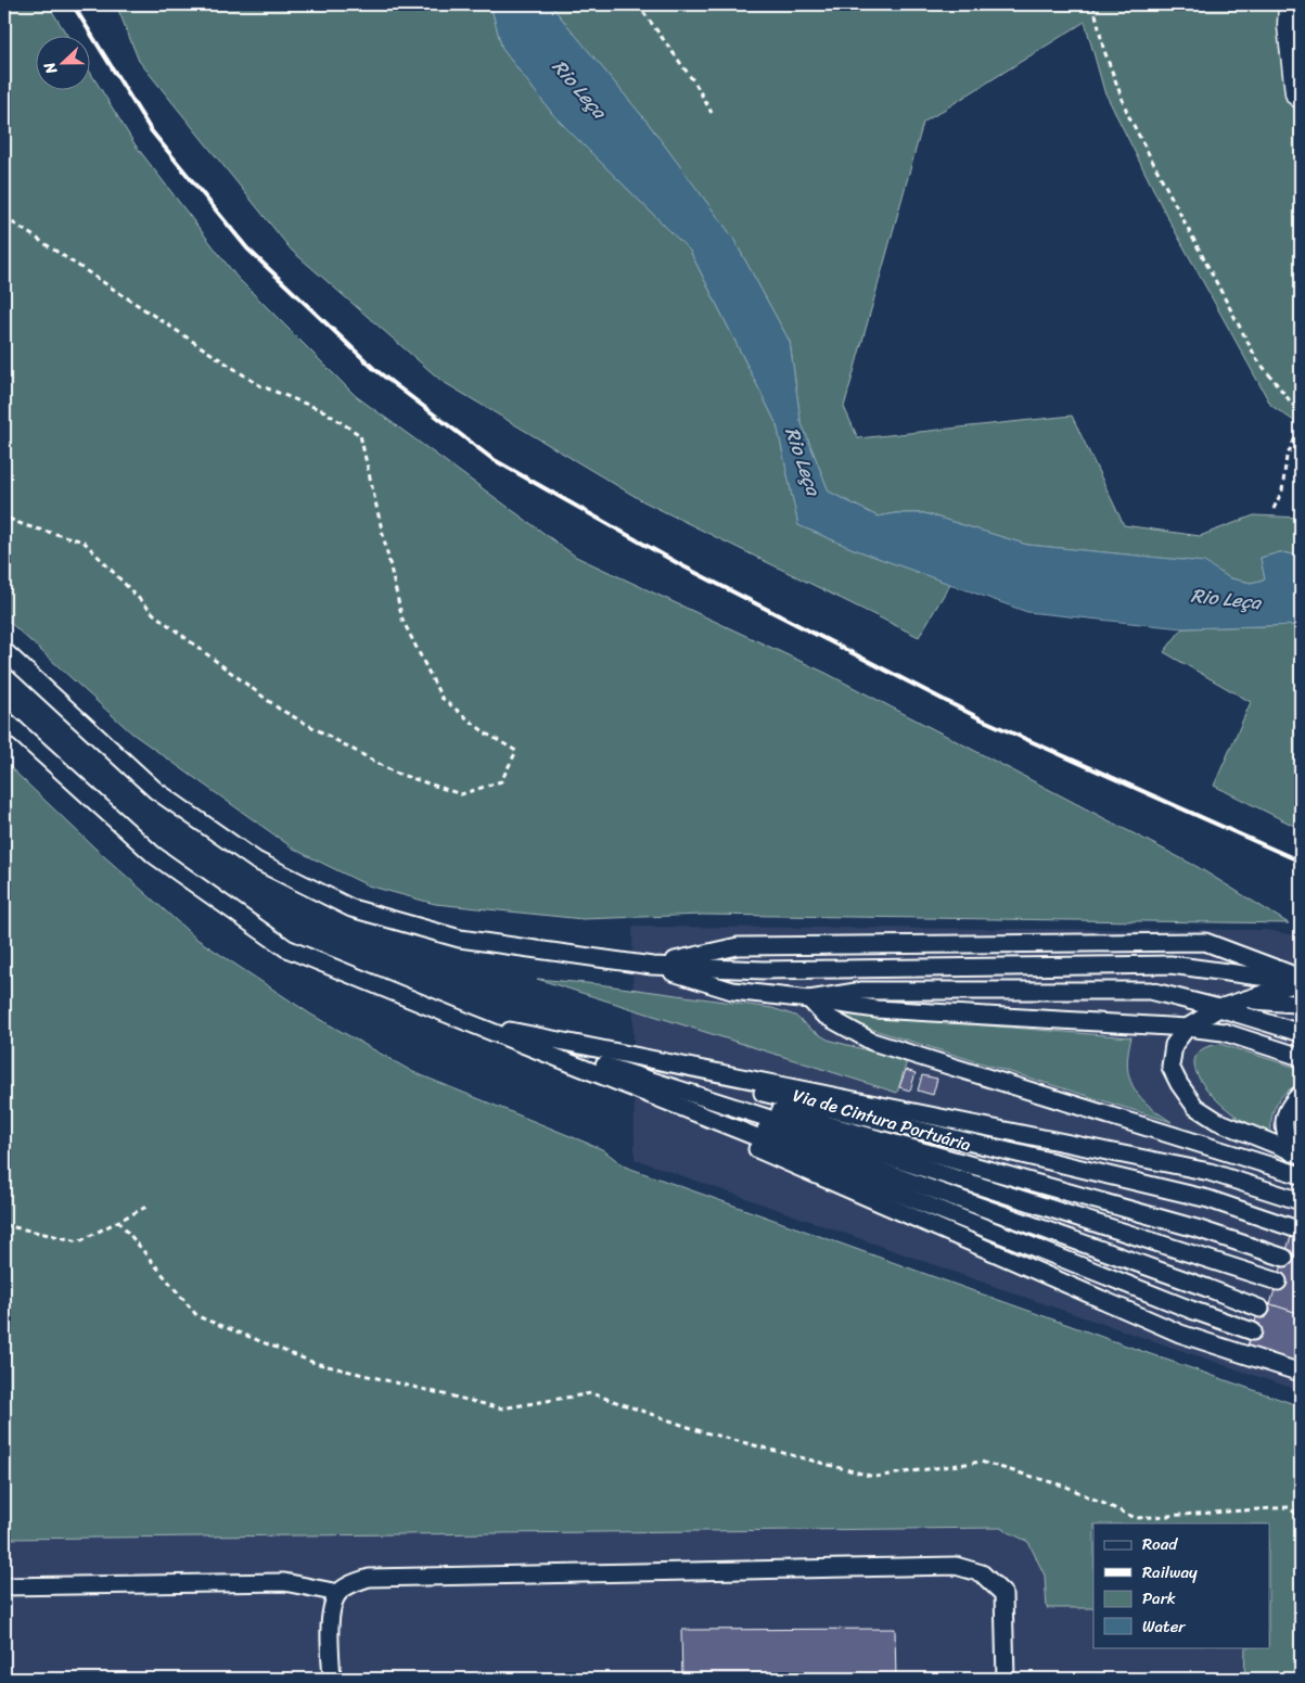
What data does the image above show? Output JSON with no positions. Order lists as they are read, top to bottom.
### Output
{
  "streets": {
    "lane": ["Via de Cintura Portuária"]
  },
  "water": ["Rio Leça"],
  "legend": [
    "Road",
    "Railway",
    "Park",
    "Water"
  ],
  "north": "left"
}
